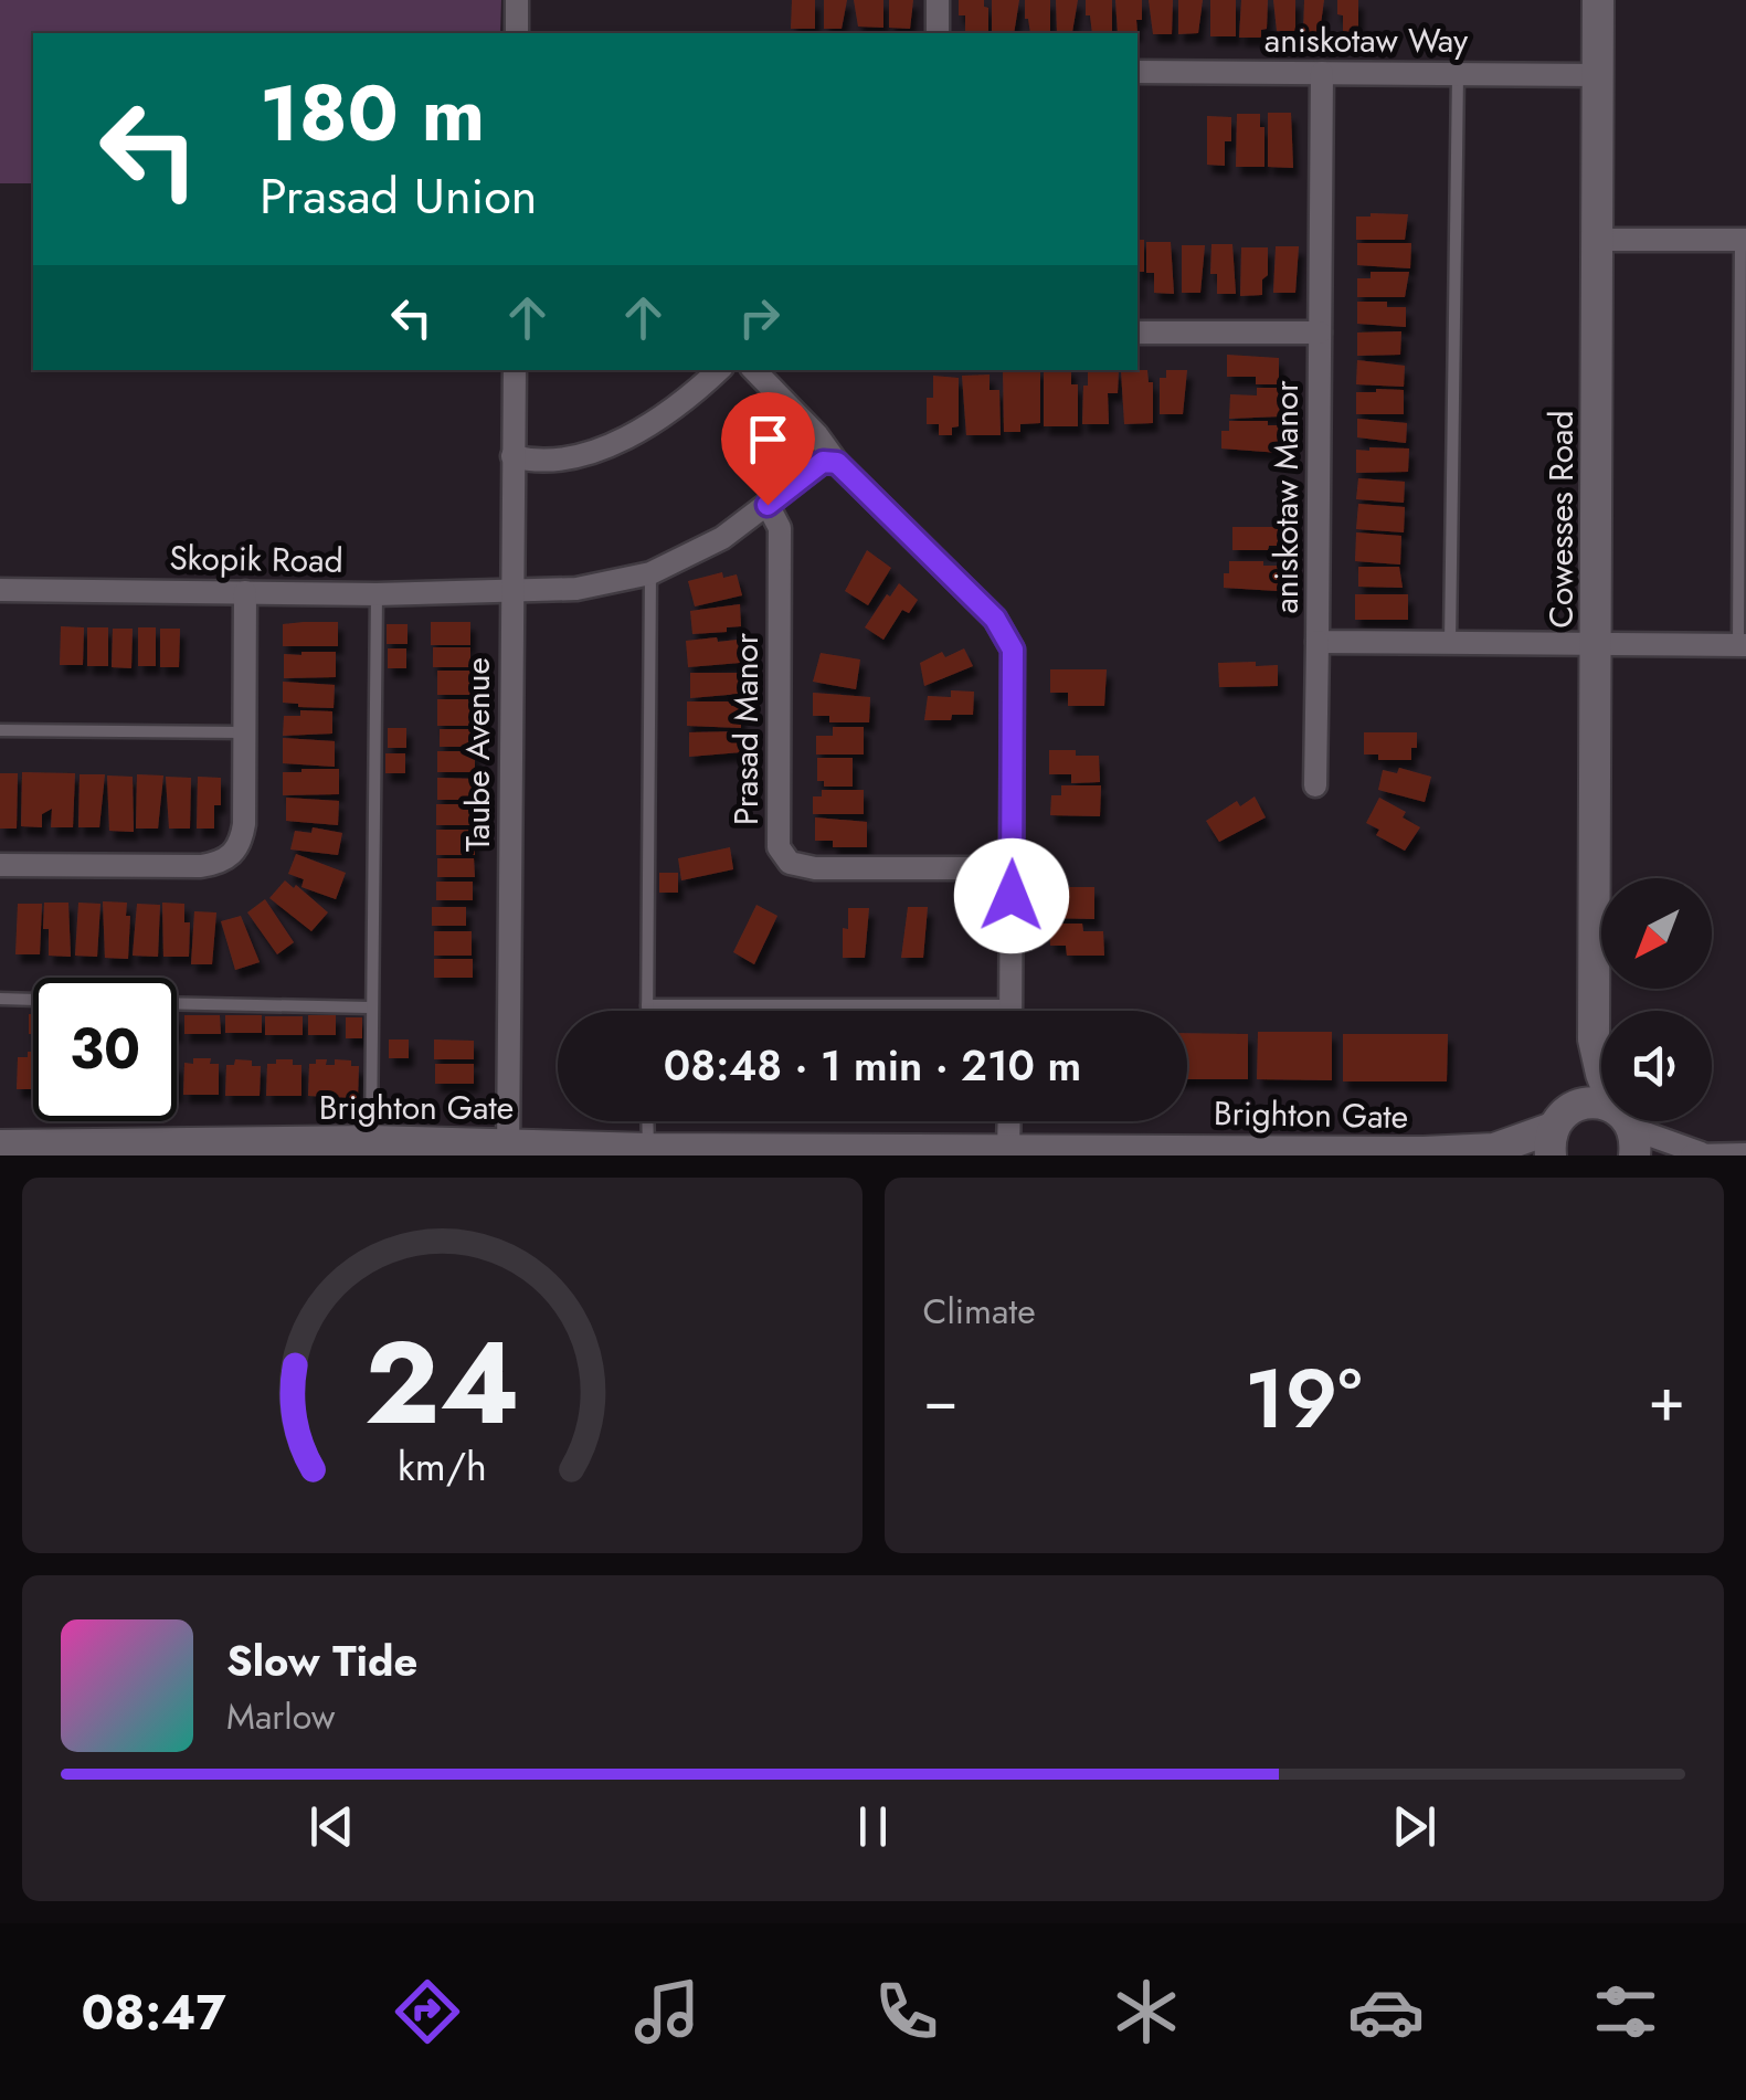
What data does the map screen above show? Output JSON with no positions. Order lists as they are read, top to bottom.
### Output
{
  "streets": {
    "street": [
      "aniskotaw Way",
      "aniskotaw Manor",
      "Cowesses Road",
      "Skopik Road",
      "Prasad Manor",
      "Taube Avenue",
      "Brighton Gate"
    ]
  },
  "crossings": [
    ["aniskotaw Way", "aniskotaw Manor"],
    ["aniskotaw Way", "Cowesses Road"],
    ["aniskotaw Manor", "Cowesses Road"],
    ["Cowesses Road", "Brighton Gate"],
    ["Skopik Road", "Prasad Manor"],
    ["Skopik Road", "Taube Avenue"],
    ["Taube Avenue", "Brighton Gate"]
  ],
  "north": "bottom left",
  "page": {
    "turn": ["180 m", "Prasad Union"],
    "limit": "30",
    "trip": "08:48 · 1 min · 210 m",
    "tile": "Climate",
    "heat": ["−", "19°", "+"],
    "song": ["Slow Tide", "Marlow"],
    "tabs": "08:47",
    "gauge": ["24", "km/h"]
  }
}
